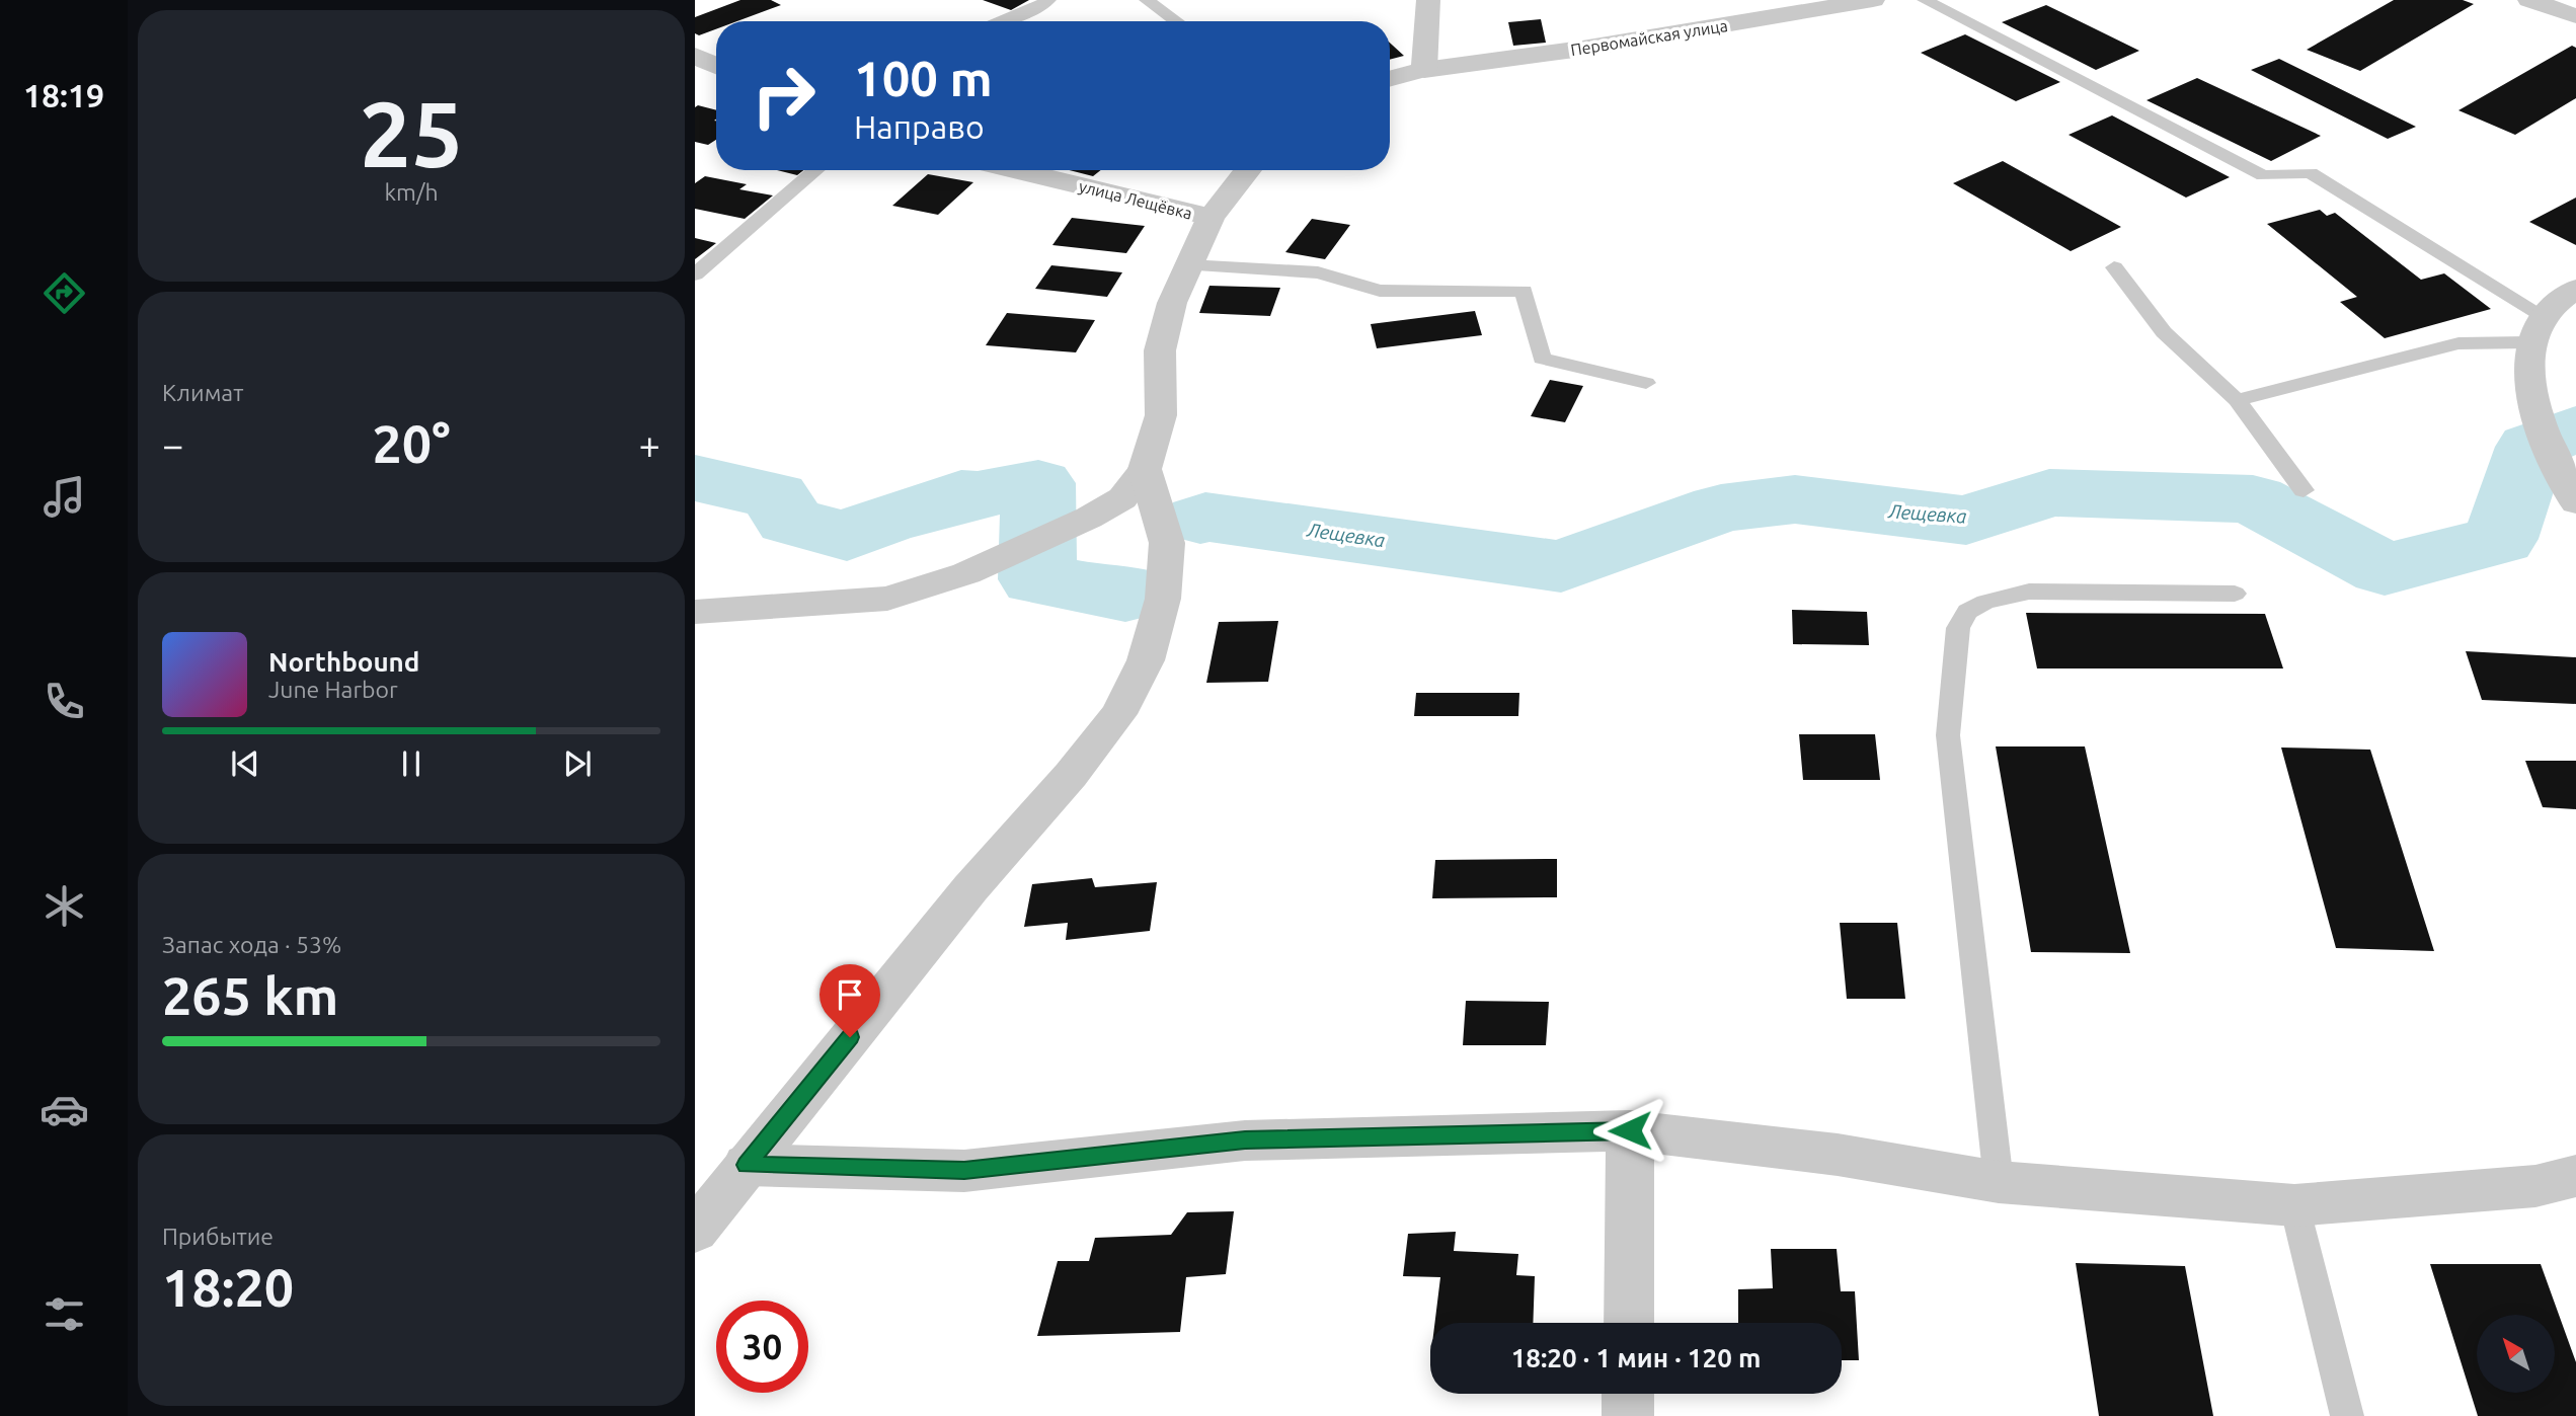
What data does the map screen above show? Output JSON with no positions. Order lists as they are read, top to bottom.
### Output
{
  "streets": {
    "street": ["Первомайская улица", "улица Лещёвка"]
  },
  "water": ["Лещевка"],
  "north": "top left",
  "page": {
    "tabs": "18:19",
    "tile": [
      ["25", "km/h"],
      "Климат",
      ["Запас хода · 53%", "265 km"],
      ["Прибытие", "18:20"]
    ],
    "turn": ["100 m", "Направо"],
    "heat": ["−", "20°", "+"],
    "song": ["Northbound", "June Harbor"],
    "limit": "30",
    "trip": "18:20 · 1 мин · 120 m"
  }
}
